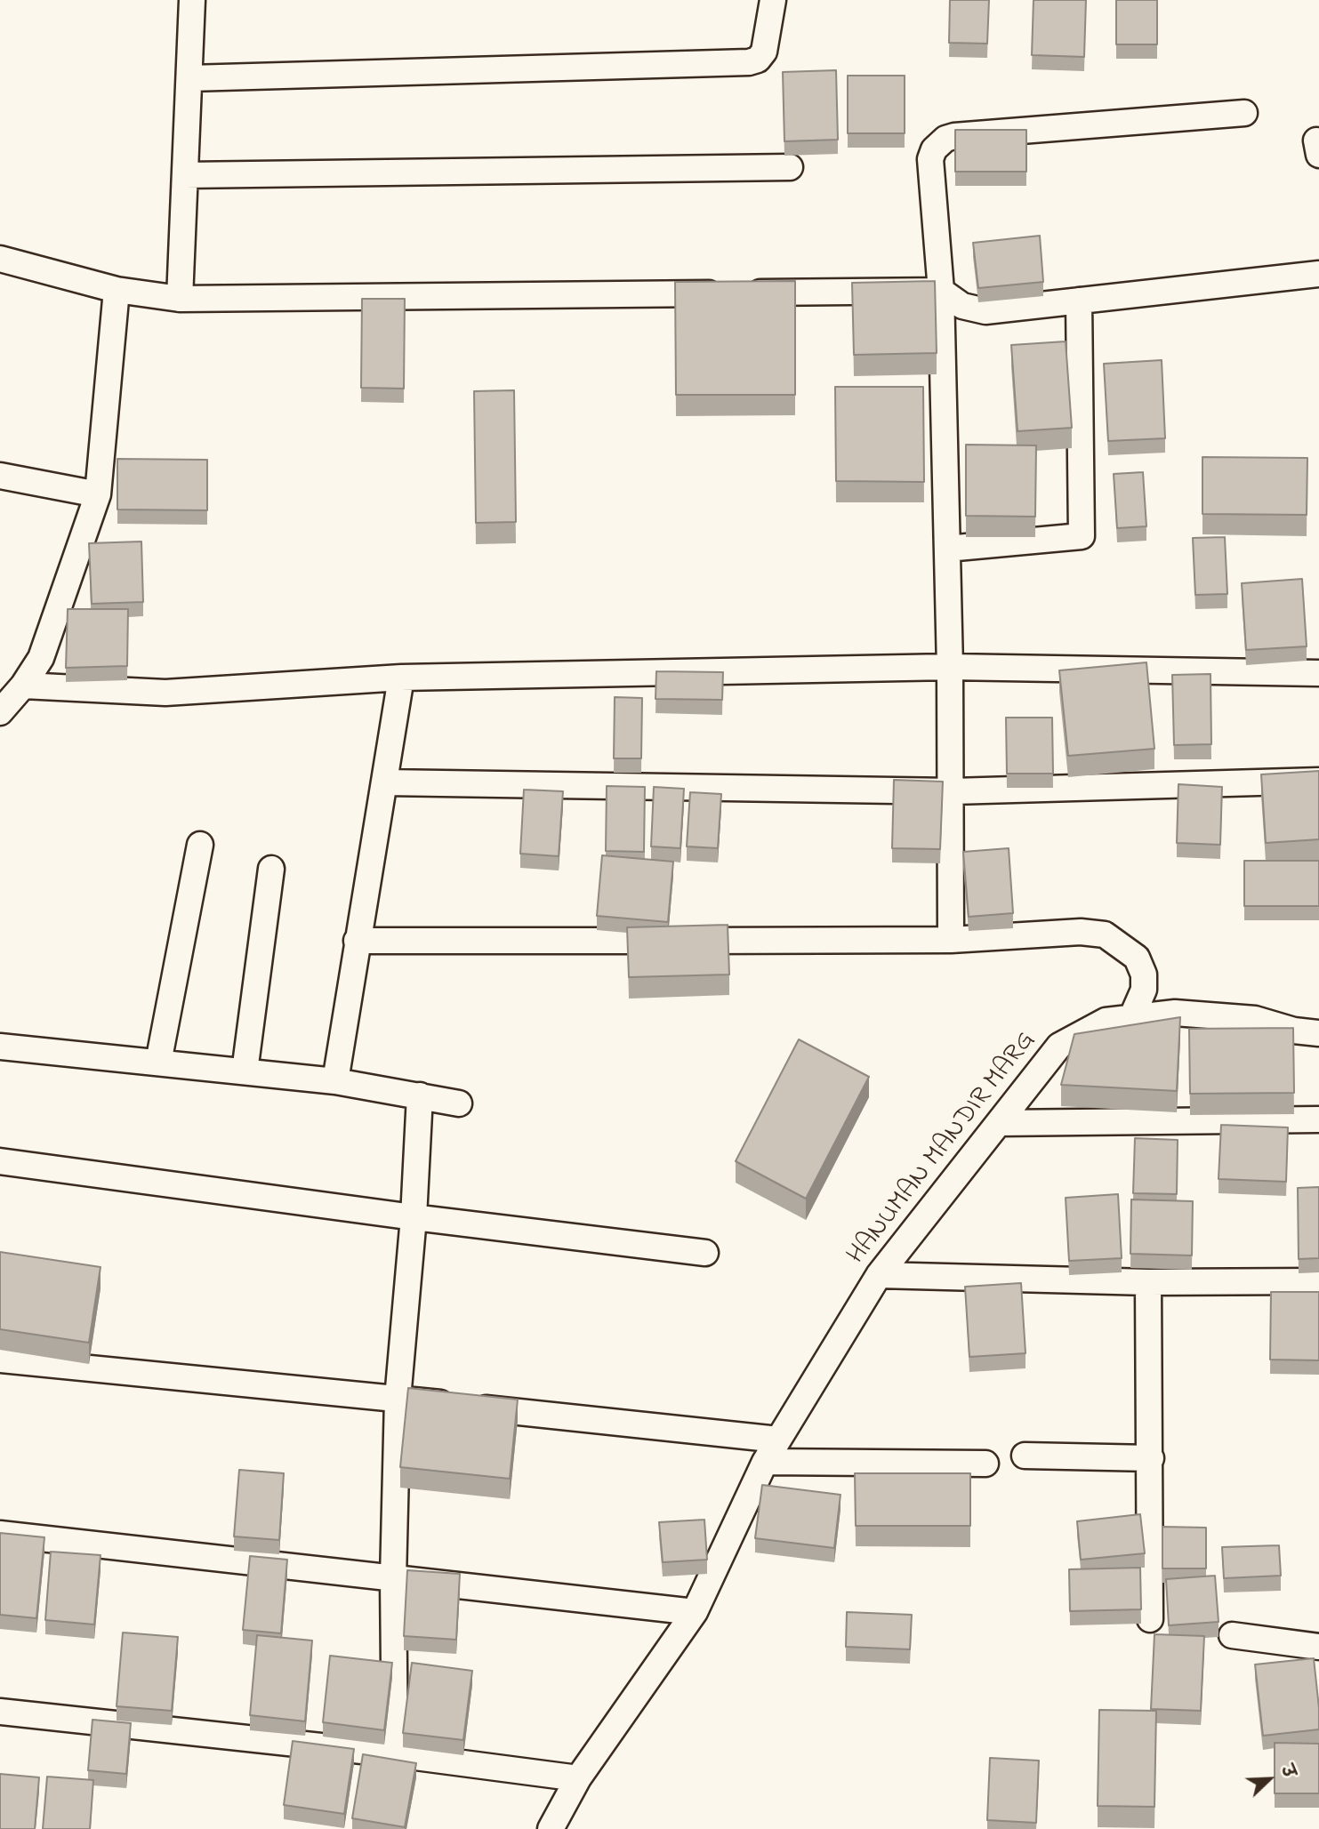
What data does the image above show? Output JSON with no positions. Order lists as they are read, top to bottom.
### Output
{
  "streets": {
    "street": ["HANUMAN MANDIR MARG"]
  },
  "north": "top right"
}
